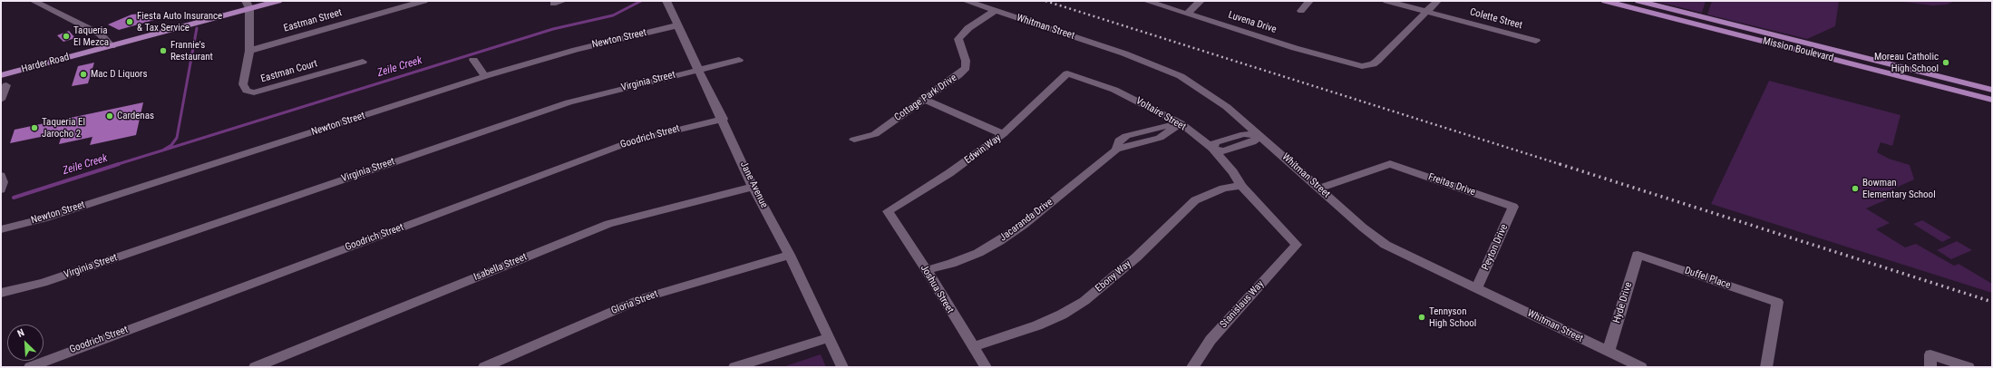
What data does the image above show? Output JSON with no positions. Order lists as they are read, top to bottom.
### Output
{
  "streets": {
    "main road": ["Mission Boulevard", "Harder Road"],
    "street": [
      "Colette Street",
      "Eastman Street",
      "Luvena Drive",
      "Whitman Street",
      "Newton Street",
      "Eastman Court",
      "Virginia Street",
      "Cottage Park Drive",
      "Voltaire Street",
      "Goodrich Street",
      "Edwin Way",
      "Jane Avenue",
      "Freitas Drive",
      "Jacaranda Drive",
      "Peyton Drive",
      "Isabella Street",
      "Ebony Way",
      "Duffel Place",
      "Joshua Street",
      "Gloria Street",
      "Hyde Drive",
      "Stanislaus Way"
    ]
  },
  "crossings": [
    ["Colette Street", "Luvena Drive"],
    ["Eastman Street", "Eastman Court"],
    ["Whitman Street", "Cottage Park Drive"],
    ["Whitman Street", "Freitas Drive"],
    ["Whitman Street", "Peyton Drive"],
    ["Whitman Street", "Hyde Drive"],
    ["Newton Street", "Jane Avenue"],
    ["Harder Road", "Eastman Court"],
    ["Virginia Street", "Jane Avenue"],
    ["Voltaire Street", "Edwin Way"],
    ["Voltaire Street", "Jacaranda Drive"],
    ["Voltaire Street", "Ebony Way"],
    ["Voltaire Street", "Stanislaus Way"],
    ["Goodrich Street", "Jane Avenue"],
    ["Edwin Way", "Joshua Street"],
    ["Jane Avenue", "Isabella Street"],
    ["Jane Avenue", "Gloria Street"],
    ["Freitas Drive", "Peyton Drive"],
    ["Jacaranda Drive", "Joshua Street"],
    ["Ebony Way", "Joshua Street"],
    ["Duffel Place", "Hyde Drive"]
  ],
  "water": ["Zeile Creek"],
  "places": [
    "Fiesta Auto Insurance & Tax Service",
    "Taqueria El Mezca",
    "Frannie's Restaurant",
    "Moreau Catholic High School",
    "Mac D Liquors",
    "Cardenas",
    "Taqueria El Jarocho 2",
    "Bowman Elementary School",
    "Tennyson High School"
  ],
  "north": "top left"
}
